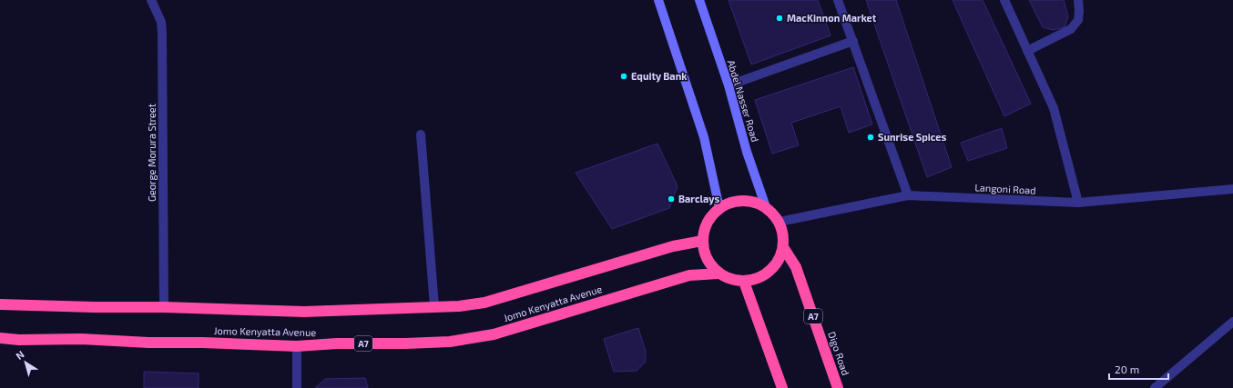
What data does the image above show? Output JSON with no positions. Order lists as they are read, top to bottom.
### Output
{
  "streets": {
    "highway": ["Jomo Kenyatta Avenue", "A7", "Digo Road"],
    "main road": ["Abdel Nasser Road"],
    "street": ["George Morura Street", "Langoni Road"]
  },
  "crossings": [
    ["Abdel Nasser Road", "Langoni Road"],
    ["Abdel Nasser Road", "Jomo Kenyatta Avenue"],
    ["Abdel Nasser Road", "Digo Road"],
    ["George Morura Street", "Jomo Kenyatta Avenue"],
    ["Langoni Road", "Jomo Kenyatta Avenue"],
    ["Langoni Road", "Digo Road"],
    ["Jomo Kenyatta Avenue", "Digo Road"]
  ],
  "places": [
    "MacKinnon Market",
    "Equity Bank",
    "Sunrise Spices",
    "Barclays"
  ],
  "scale_bar": "20 m",
  "north": "top left"
}
